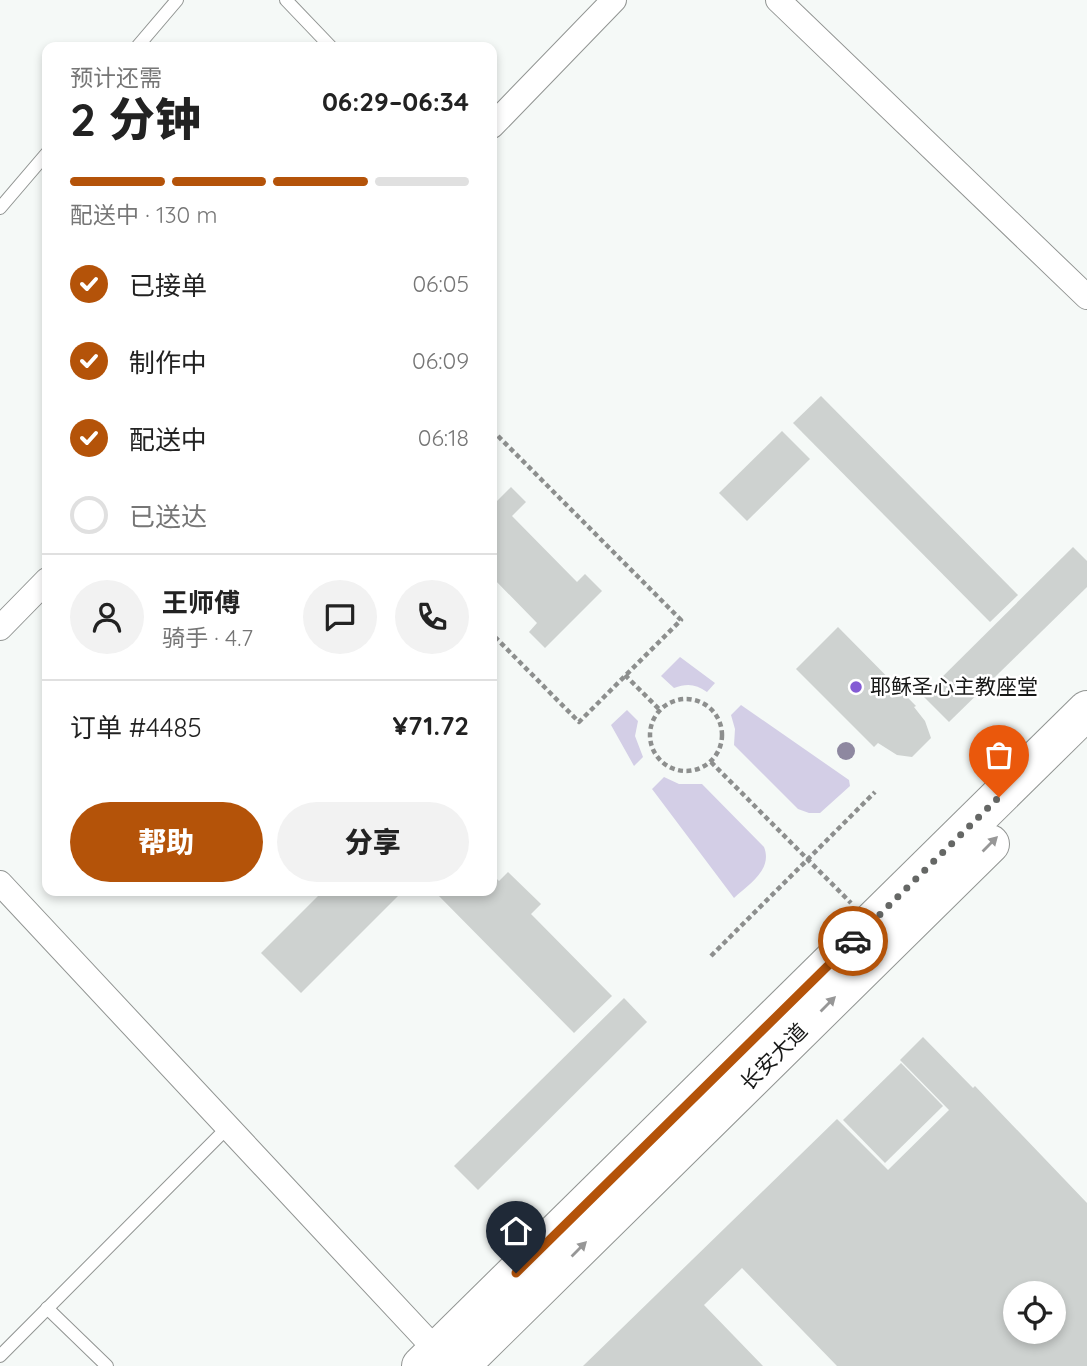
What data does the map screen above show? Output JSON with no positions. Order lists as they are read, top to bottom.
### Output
{
  "streets": {
    "main road": ["长安大道"]
  },
  "places": ["耶稣圣心主教座堂"],
  "page": {
    "heading": ["2 分钟", "预计还需", "06:29–06:34"],
    "panel": [
      "王师傅",
      "骑手 · 4.7",
      "订单 #4485",
      "¥71.72"
    ],
    "bar": "配送中 · 130 m",
    "list": [
      ["已接单", "06:05"],
      ["制作中", "06:09"],
      ["配送中", "06:18"],
      "已送达"
    ],
    "buttons": ["帮助", "分享"]
  }
}
